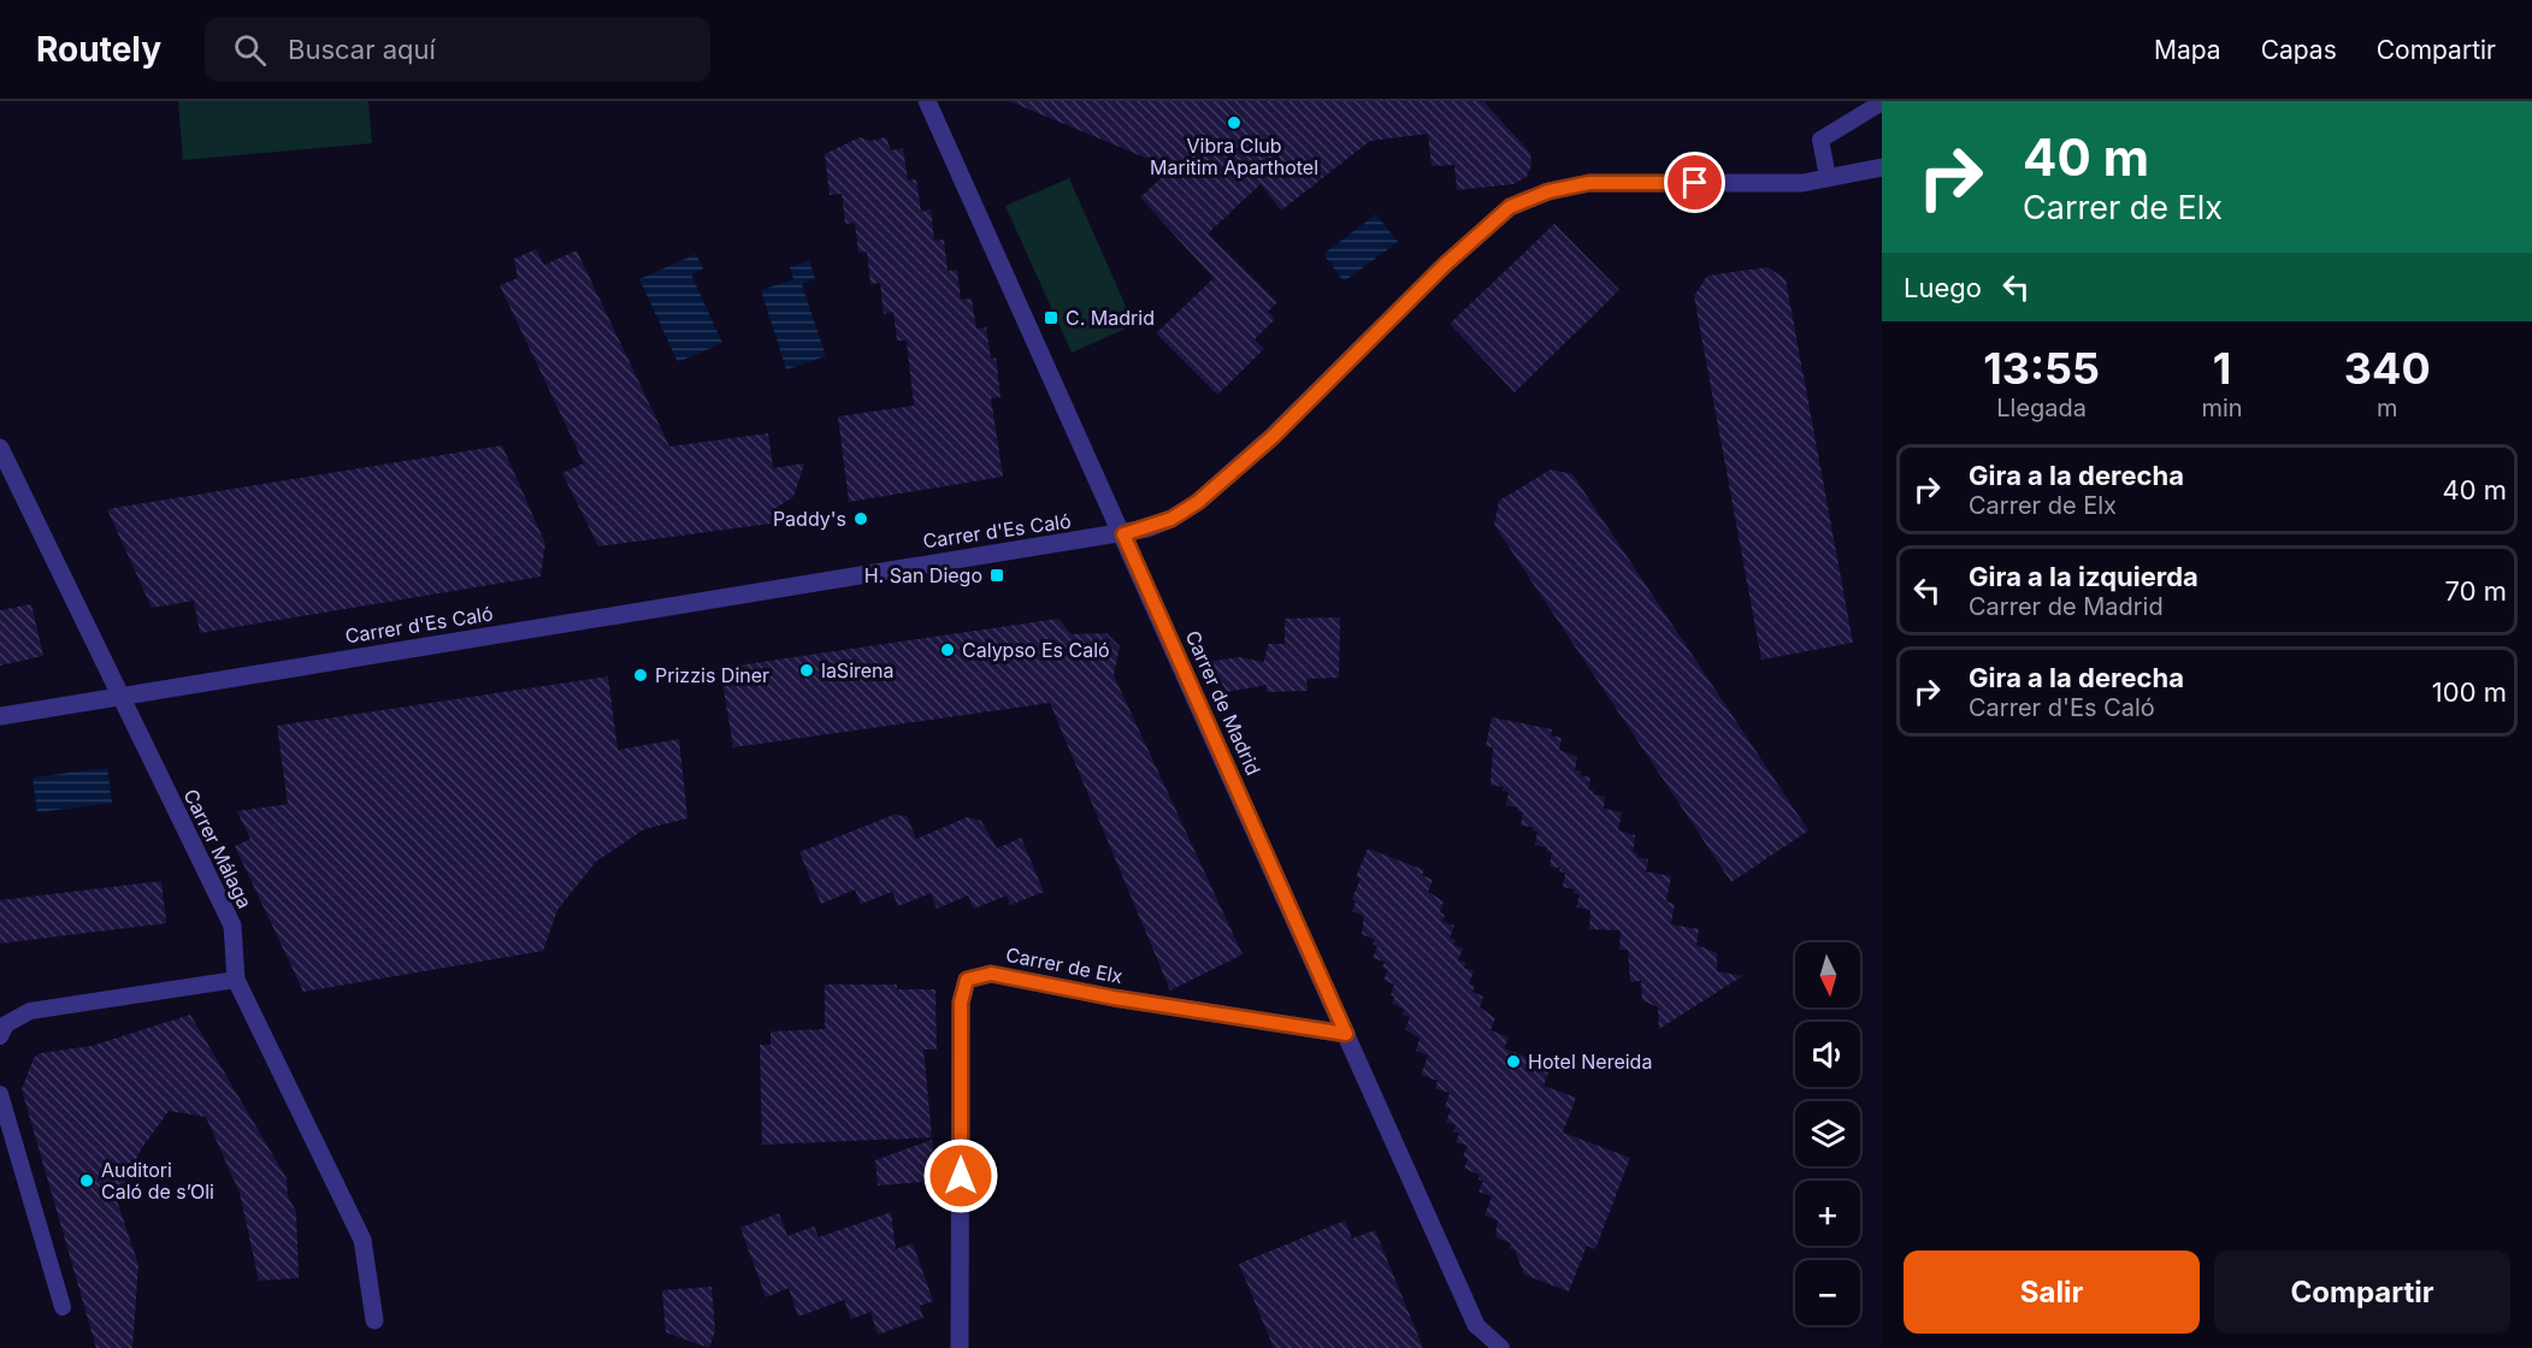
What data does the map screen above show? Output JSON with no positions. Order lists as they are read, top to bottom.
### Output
{
  "streets": {
    "street": [
      "Carrer d'Es Caló",
      "Carrer de Madrid",
      "Carrer Málaga",
      "Carrer de Elx"
    ]
  },
  "crossings": [
    ["Carrer d'Es Caló", "Carrer de Madrid"],
    ["Carrer d'Es Caló", "Carrer Málaga"],
    ["Carrer de Madrid", "Carrer de Elx"]
  ],
  "places": {
    "other": [
      "Vibra Club Maritim Aparthotel",
      "Paddy's",
      "Calypso Es Caló",
      "laSirena",
      "Prizzis Diner",
      "Hotel Nereida",
      "Auditori Caló de s’Oli"
    ],
    "transit": ["C. Madrid", "H. San Diego"]
  },
  "north": "bottom",
  "page": {
    "header": "Routely",
    "search": "Buscar aquí",
    "nav": ["Mapa", "Capas", "Compartir"],
    "turn": ["40 m", "Carrer de Elx"],
    "then": "Luego",
    "eta": [
      "13:55",
      "Llegada",
      "1",
      "min",
      "340",
      "m"
    ],
    "list": [
      {
        "name": "Gira a la derecha",
        "note": "Carrer de Elx",
        "value": "40 m"
      },
      {
        "name": "Gira a la izquierda",
        "note": "Carrer de Madrid",
        "value": "70 m"
      },
      {
        "name": "Gira a la derecha",
        "note": "Carrer d'Es Caló",
        "value": "100 m"
      }
    ],
    "map_buttons": ["+", "−"],
    "buttons": ["Salir", "Compartir"]
  }
}
